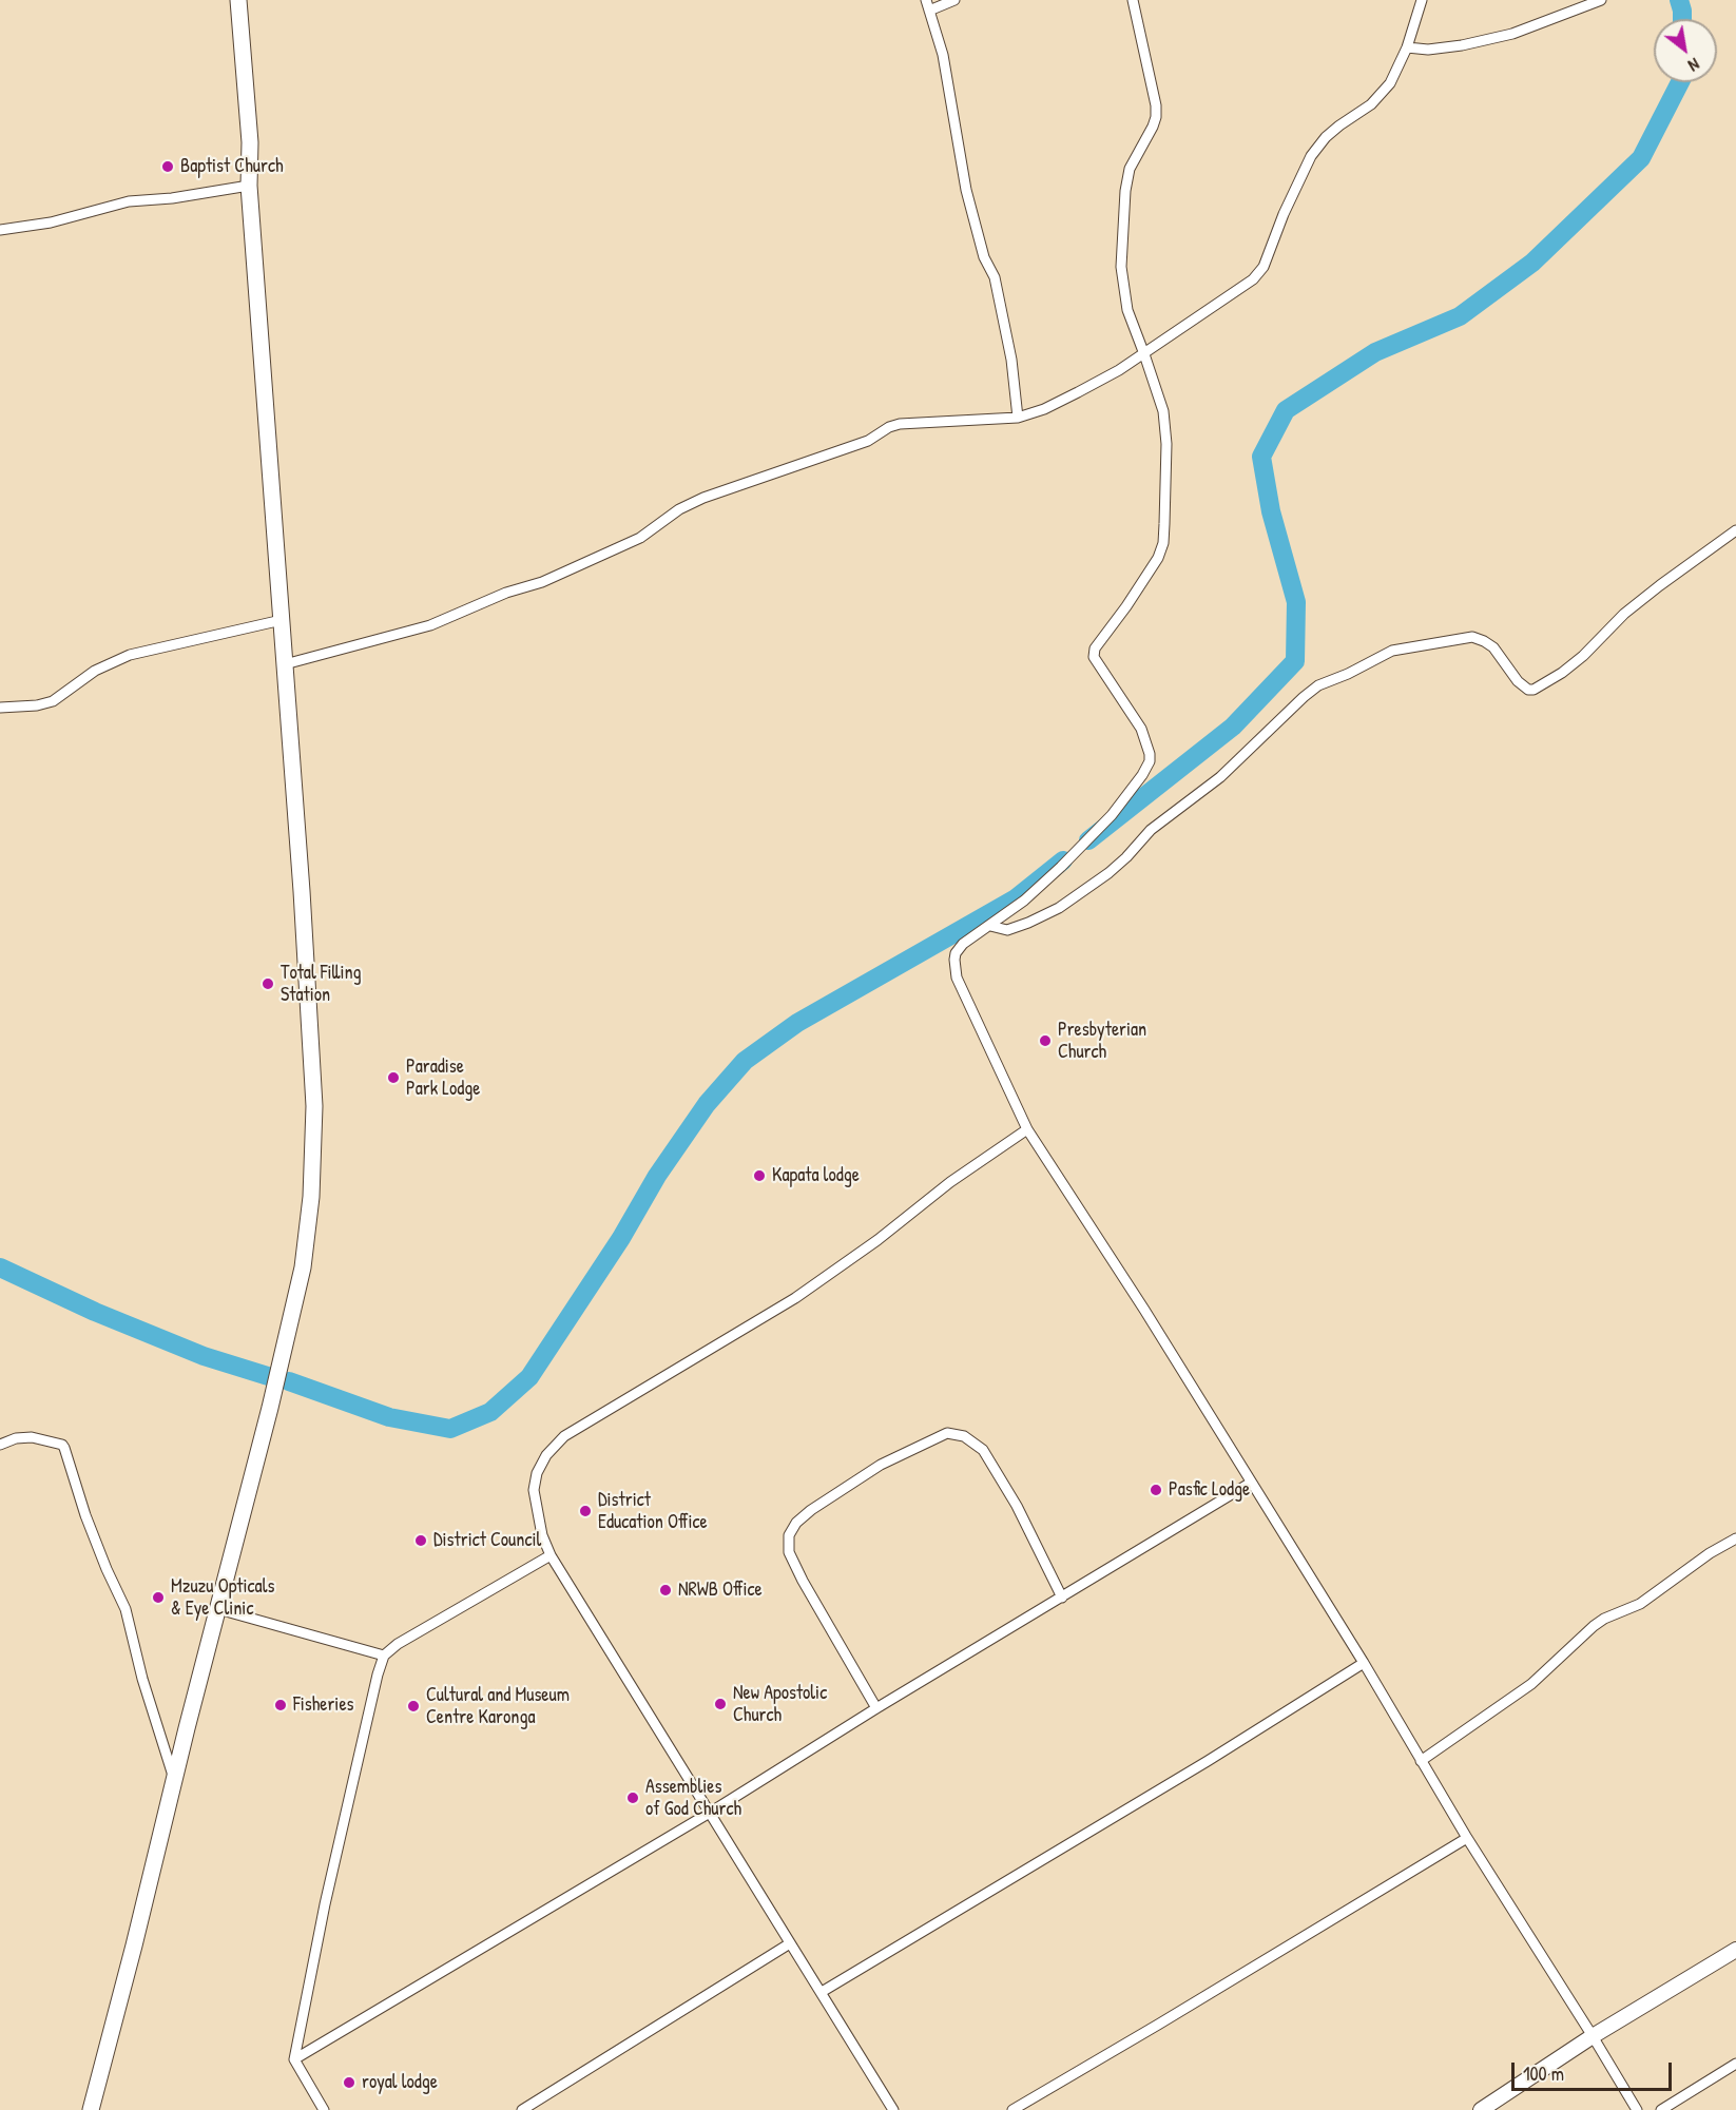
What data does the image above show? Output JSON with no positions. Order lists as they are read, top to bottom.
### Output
{
  "places": [
    "Baptist Church",
    "Total Filling Station",
    "Presbyterian Church",
    "Paradise Park Lodge",
    "Kapata lodge",
    "Pasfic Lodge",
    "District Education Office",
    "District Council",
    "NRWB Office",
    "Mzuzu Opticals & Eye Clinic",
    "New Apostolic Church",
    "Fisheries",
    "Cultural and Museum Centre Karonga",
    "Assemblies of God Church",
    "royal lodge"
  ],
  "scale_bar": "100 m",
  "north": "bottom right"
}
